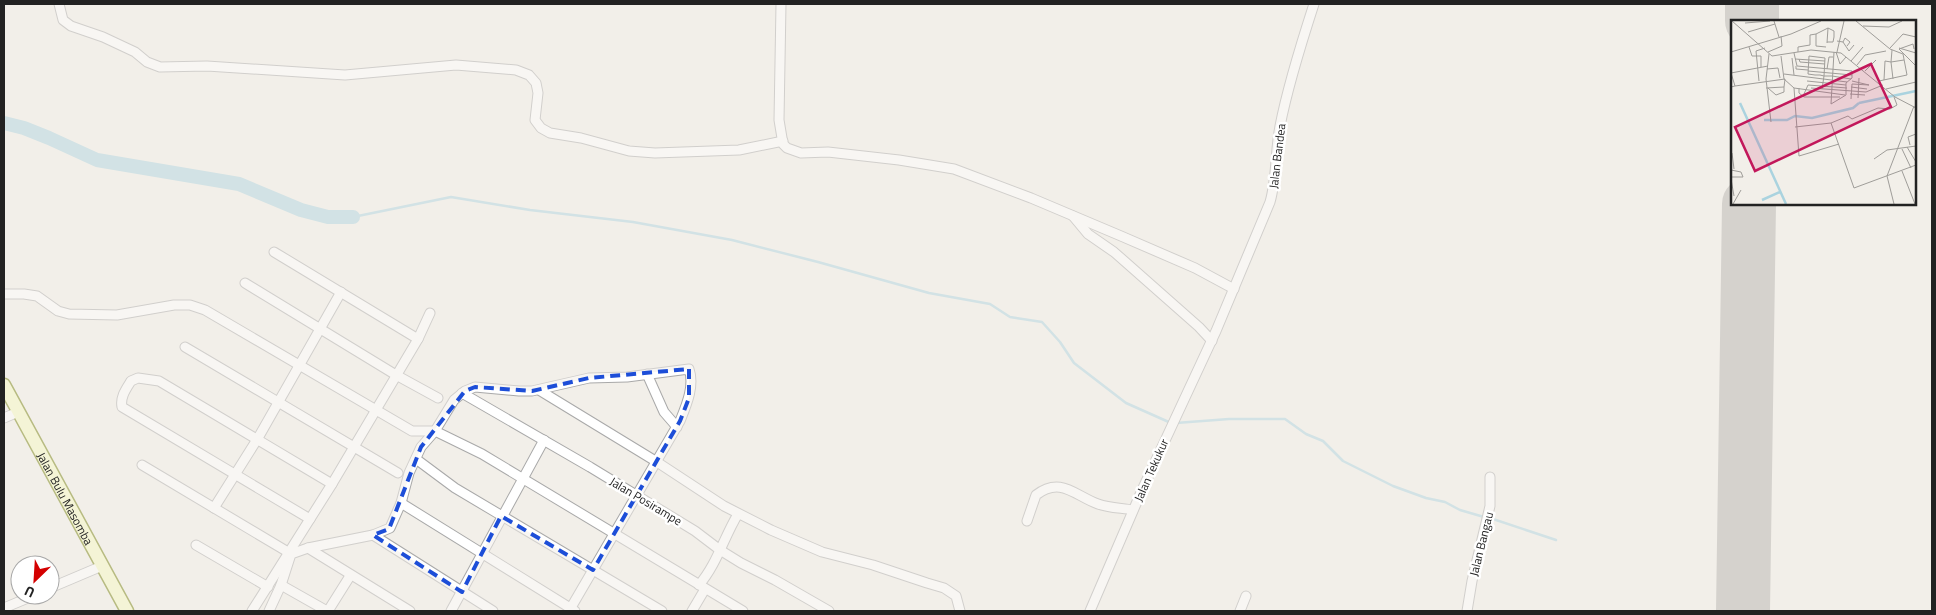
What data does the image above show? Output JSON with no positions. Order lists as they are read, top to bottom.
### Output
{
  "streets": {
    "street": [
      "Jalan Bandea",
      "Jalan Tekukur",
      "Jalan Bulu Masomba",
      "Jalan Posirampe",
      "Jalan Bangau"
    ]
  },
  "crossings": [
    ["Jalan Bandea", "Jalan Tekukur"]
  ],
  "north": "bottom left"
}
